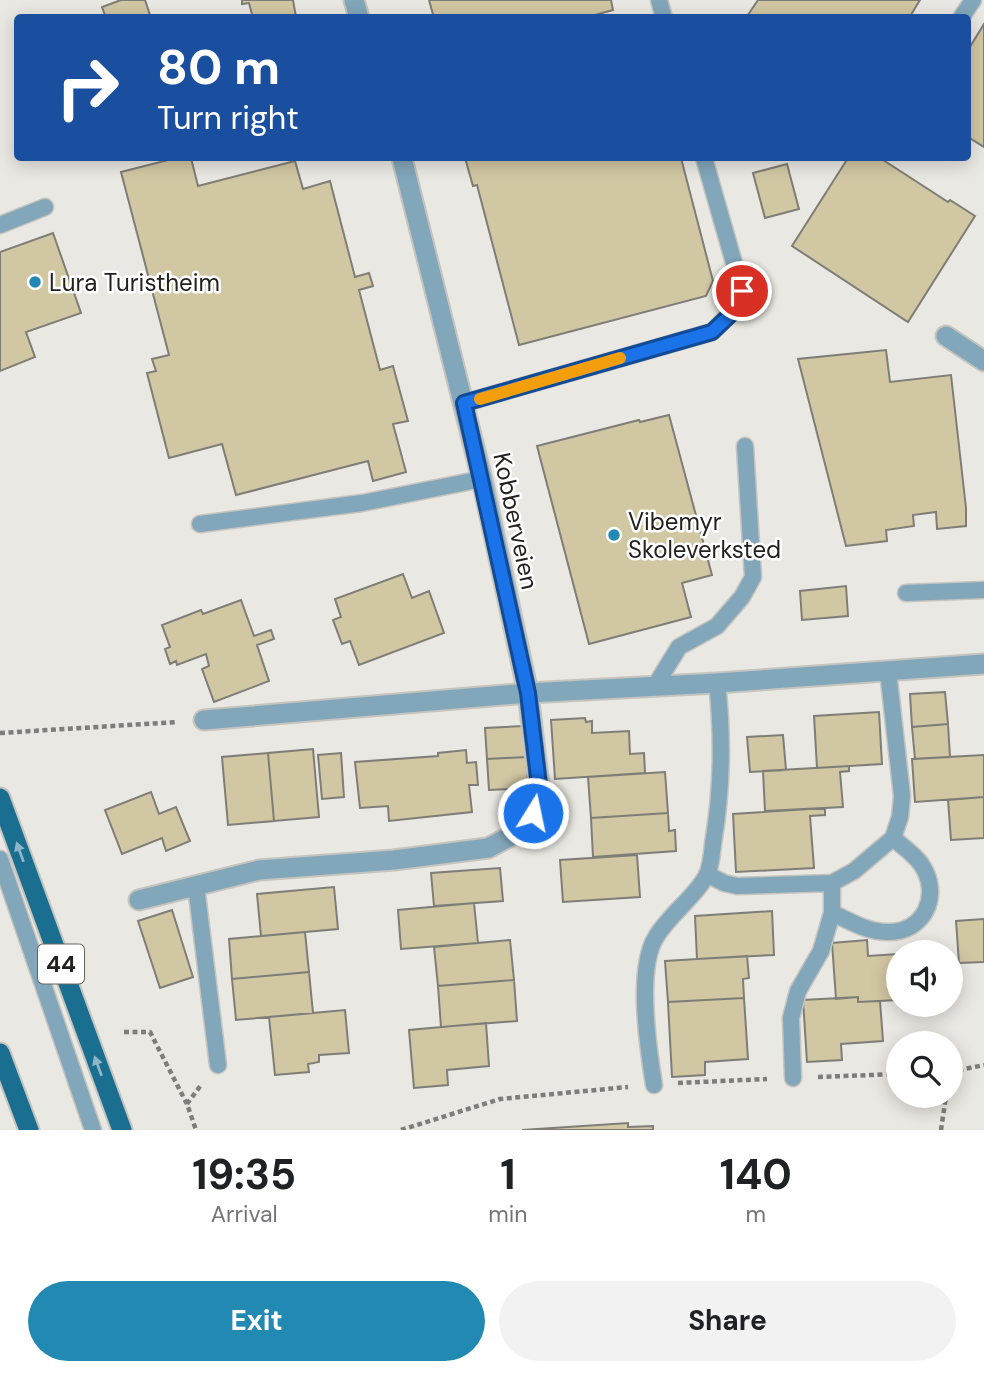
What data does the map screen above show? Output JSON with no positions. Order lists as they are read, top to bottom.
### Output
{
  "streets": {
    "main road": ["44"],
    "street": ["Kobberveien"]
  },
  "places": ["Lura Turistheim", "Vibemyr Skoleverksted"],
  "page": {
    "turn": ["80 m", "Turn right"],
    "eta": [
      "19:35",
      "Arrival",
      "1",
      "min",
      "140",
      "m"
    ],
    "buttons": ["Exit", "Share"]
  }
}
